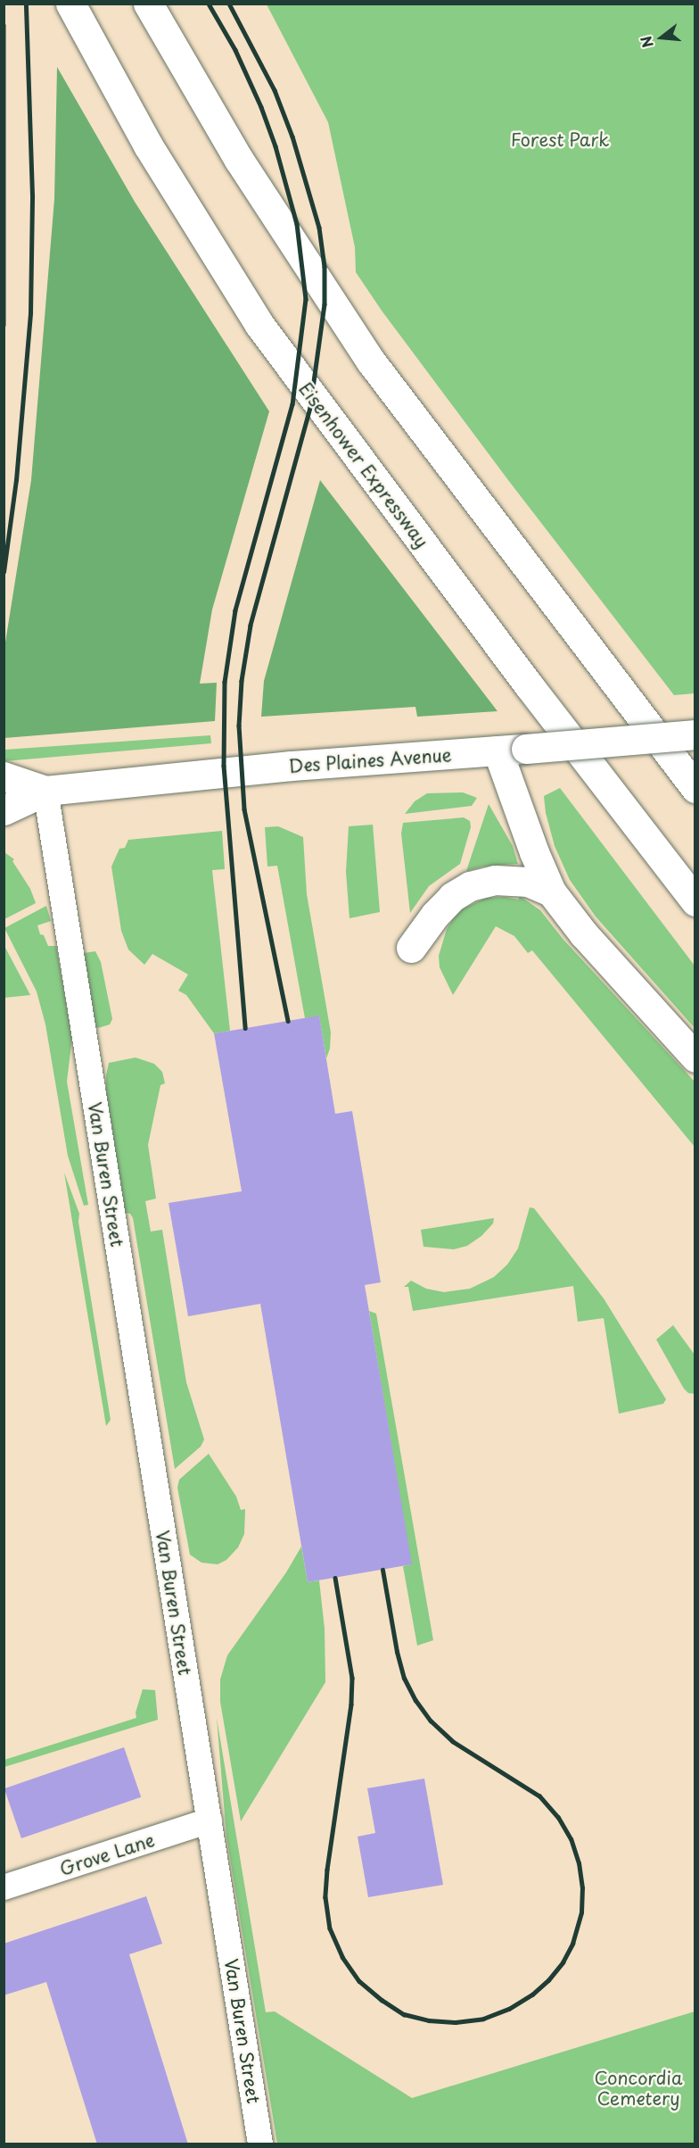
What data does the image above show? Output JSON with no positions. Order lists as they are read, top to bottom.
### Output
{
  "streets": {
    "main road": ["Eisenhower Expressway", "Des Plaines Avenue"],
    "street": ["Van Buren Street", "Grove Lane"]
  },
  "crossings": [
    ["Des Plaines Avenue", "Van Buren Street"],
    ["Van Buren Street", "Grove Lane"]
  ],
  "parks": ["Forest Park", "Concordia Cemetery"],
  "north": "left"
}
